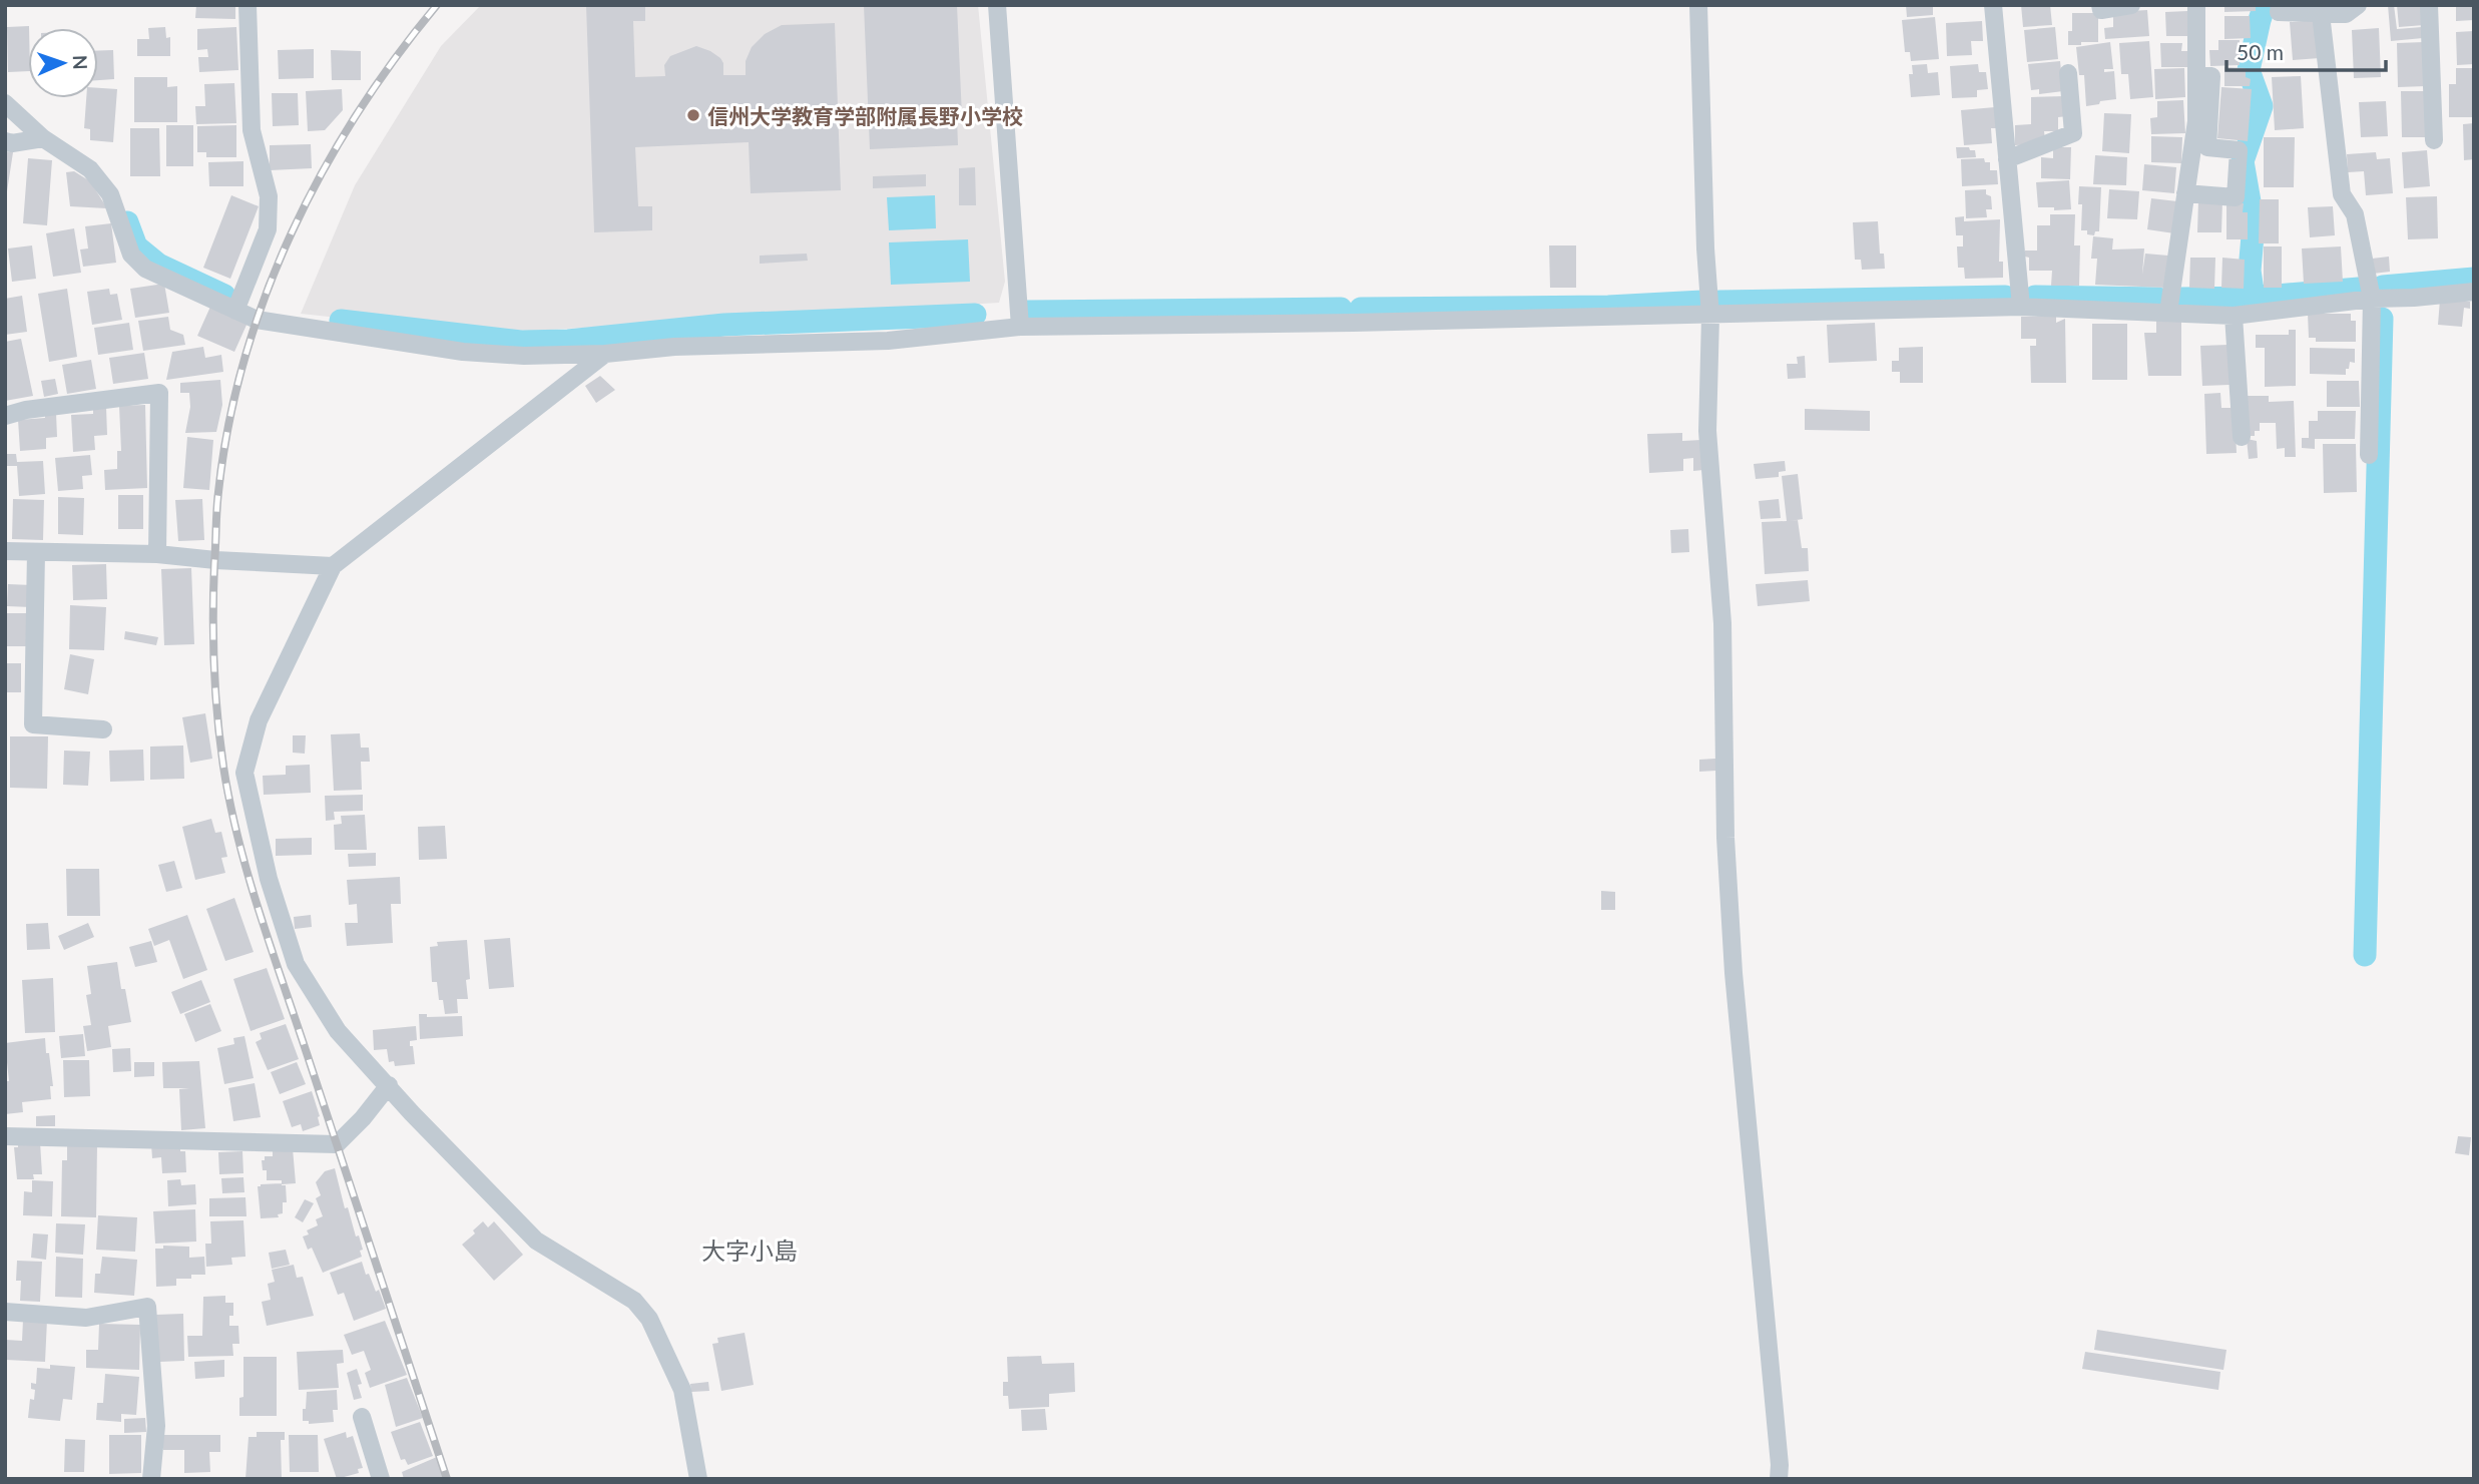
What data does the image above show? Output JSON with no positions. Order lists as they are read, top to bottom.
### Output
{
  "districts": ["大字小島"],
  "places": ["信州大学教育学部附属長野小学校"],
  "scale_bar": "50 m",
  "north": "right"
}
